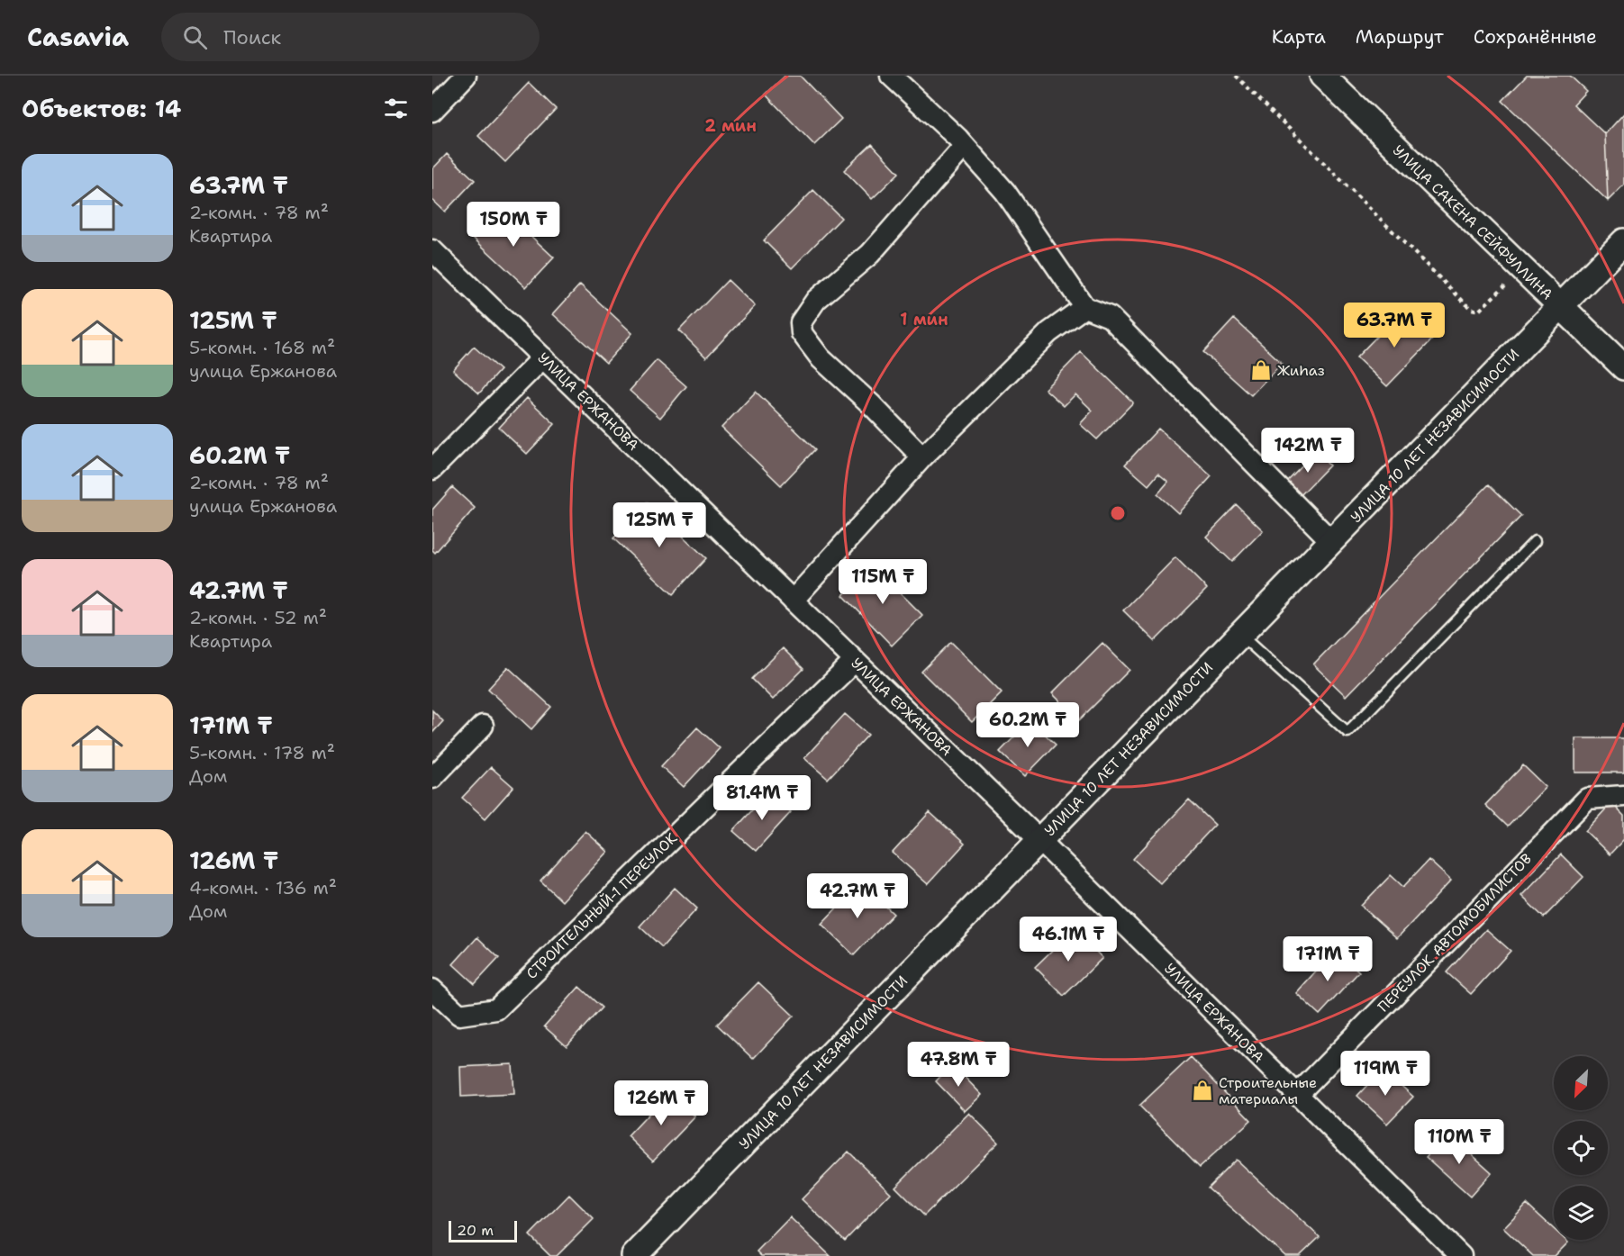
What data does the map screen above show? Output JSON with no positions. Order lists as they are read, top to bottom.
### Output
{
  "streets": {
    "street": [
      "УЛИЦА САКЕНА СЕЙФУЛЛИНА",
      "УЛИЦА ЕРЖАНОВА",
      "УЛИЦА 10 ЛЕТ НЕЗАВИСИМОСТИ",
      "СТРОИТЕЛЬНЫЙ-1 ПЕРЕУЛОК",
      "ПЕРЕУЛОК АВТОМОБИЛИСТОВ"
    ]
  },
  "crossings": [
    ["УЛИЦА САКЕНА СЕЙФУЛЛИНА", "УЛИЦА 10 ЛЕТ НЕЗАВИСИМОСТИ"],
    ["УЛИЦА ЕРЖАНОВА", "УЛИЦА 10 ЛЕТ НЕЗАВИСИМОСТИ"],
    ["УЛИЦА ЕРЖАНОВА", "СТРОИТЕЛЬНЫЙ-1 ПЕРЕУЛОК"],
    ["УЛИЦА ЕРЖАНОВА", "ПЕРЕУЛОК АВТОМОБИЛИСТОВ"]
  ],
  "places": {
    "shop": ["ЖиҺаз", "Строительные материалы"]
  },
  "scale_bar": "20 m",
  "north": "bottom left",
  "page": {
    "header": "Casavia",
    "search": "Поиск",
    "nav": ["Карта", "Маршрут", "Сохранённые"],
    "heading": "Объектов: 14",
    "list": [
      {
        "name": "63.7M ₸",
        "note": "2-комн. · 78 m² · Квартира"
      },
      {
        "name": "125M ₸",
        "note": "5-комн. · 168 m² · улица Ержанова"
      },
      {
        "name": "60.2M ₸",
        "note": "2-комн. · 78 m² · улица Ержанова"
      },
      {
        "name": "42.7M ₸",
        "note": "2-комн. · 52 m² · Квартира"
      },
      {
        "name": "171M ₸",
        "note": "5-комн. · 178 m² · Дом"
      },
      {
        "name": "126M ₸",
        "note": "4-комн. · 136 m² · Дом"
      }
    ],
    "price": [
      "150M ₸",
      "63.7M ₸",
      "142M ₸",
      "125M ₸",
      "115M ₸",
      "60.2M ₸",
      "81.4M ₸",
      "42.7M ₸",
      "46.1M ₸",
      "171M ₸",
      "47.8M ₸",
      "119M ₸",
      "126M ₸",
      "110M ₸"
    ],
    "scale": "20 m"
  },
  "rings": ["2 мин", "1 мин"]
}
